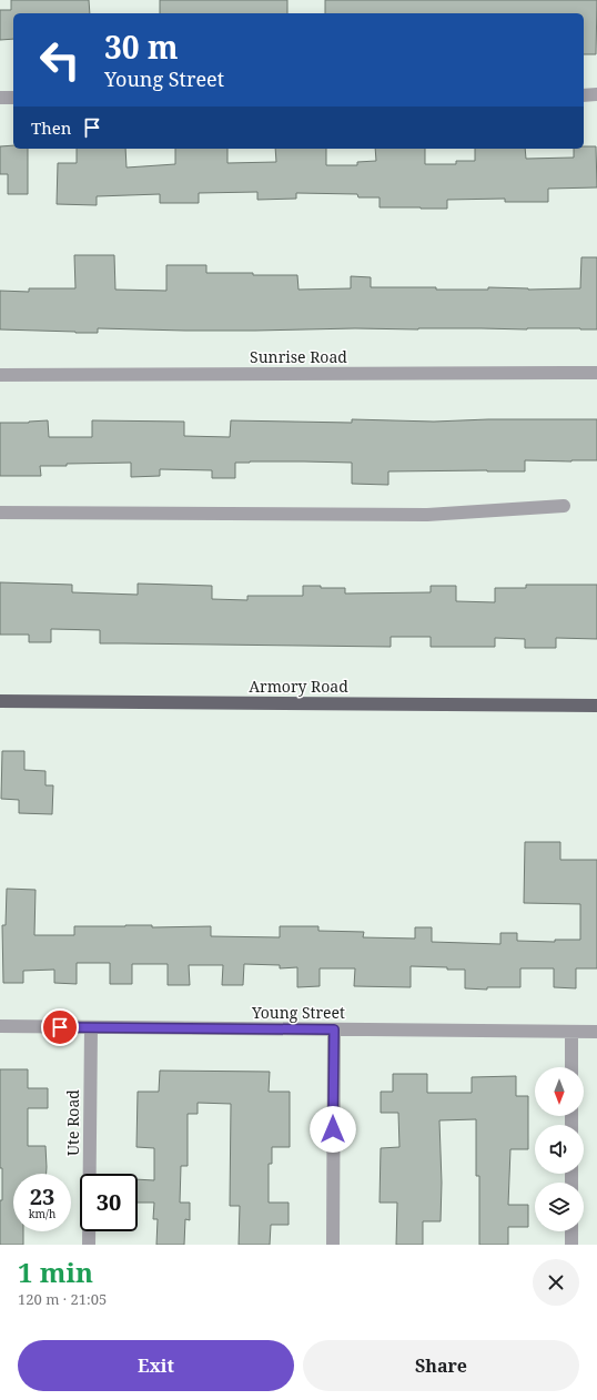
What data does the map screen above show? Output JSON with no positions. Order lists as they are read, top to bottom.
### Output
{
  "streets": {
    "main road": ["Armory Road"],
    "street": ["Sunrise Road", "Young Street", "Ute Road"]
  },
  "crossings": [
    ["Young Street", "Ute Road"]
  ],
  "north": "bottom",
  "page": {
    "turn": ["30 m", "Young Street"],
    "then": "Then",
    "speed": "23 km/h",
    "limit": "30",
    "heading": ["1 min", "120 m · 21:05"],
    "buttons": ["Exit", "Share"]
  }
}
